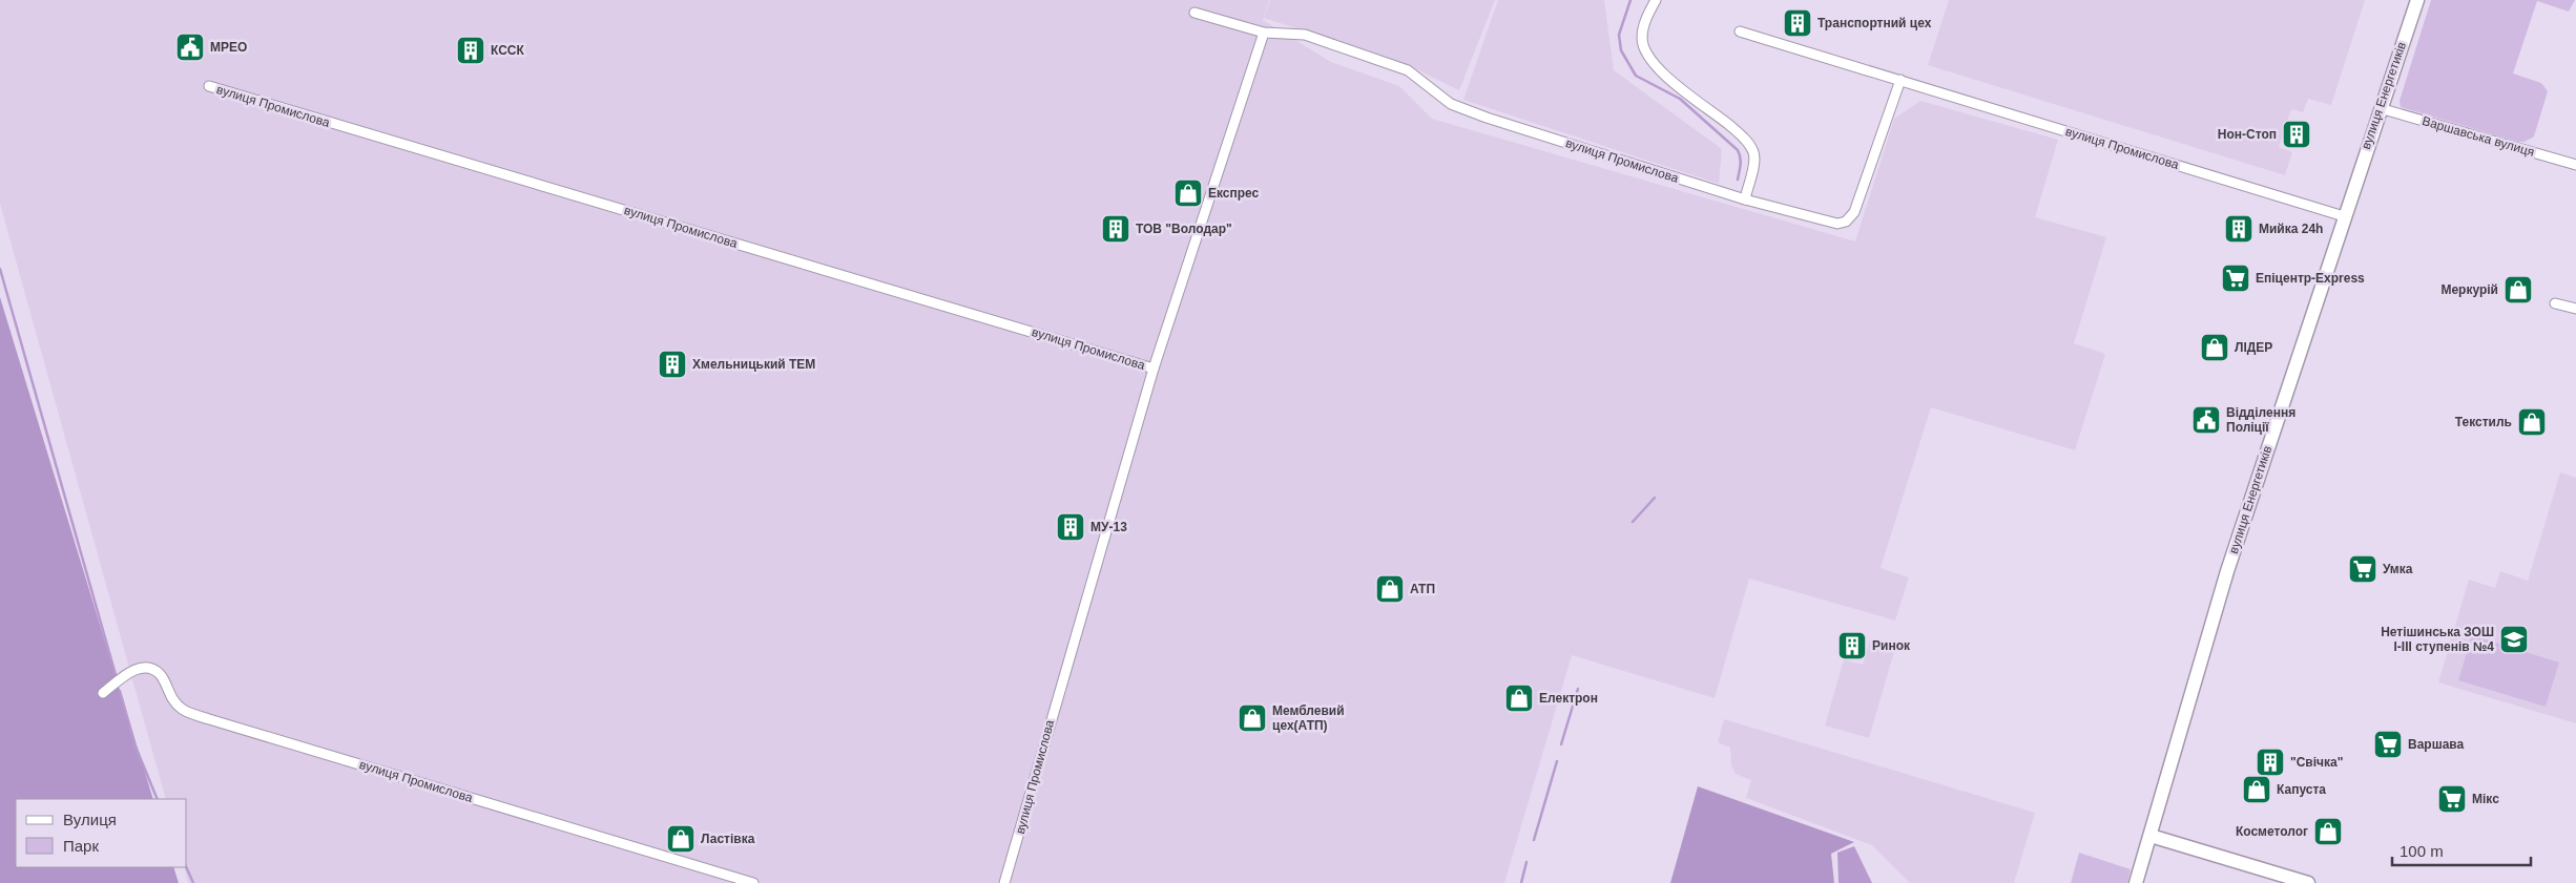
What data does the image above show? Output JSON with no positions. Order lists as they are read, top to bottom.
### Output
{
  "streets": {
    "main road": ["вулиця Енергетиків"],
    "street": ["вулиця Промислова", "Варшавська вулиця"]
  },
  "crossings": [
    ["вулиця Енергетиків", "вулиця Промислова"],
    ["вулиця Енергетиків", "Варшавська вулиця"]
  ],
  "places": {
    "building": [
      "Транспортний цех",
      "КССК",
      "Нон-Стоп",
      "ТОВ \"Володар\"",
      "Мийка 24һ",
      "Хмельницький ТЕМ",
      "МУ-13",
      "Ринок",
      "\"Свічка\""
    ],
    "public building": ["МРЕО", "Відділення Поліції"],
    "shop": [
      "Експрес",
      "Меркурій",
      "ЛІДЕР",
      "Текстиль",
      "АТП",
      "Електрон",
      "Мемблевий цех(АТП)",
      "Капуста",
      "Косметолог",
      "Ластівка"
    ],
    "supermarket": [
      "Епіцентр-Express",
      "Умка",
      "Варшава",
      "Мікс"
    ],
    "school or university": ["Нетішинська ЗОШ І-ІІІ ступенів №4"]
  },
  "legend": ["Вулиця", "Парк"],
  "scale_bar": "100 m"
}
